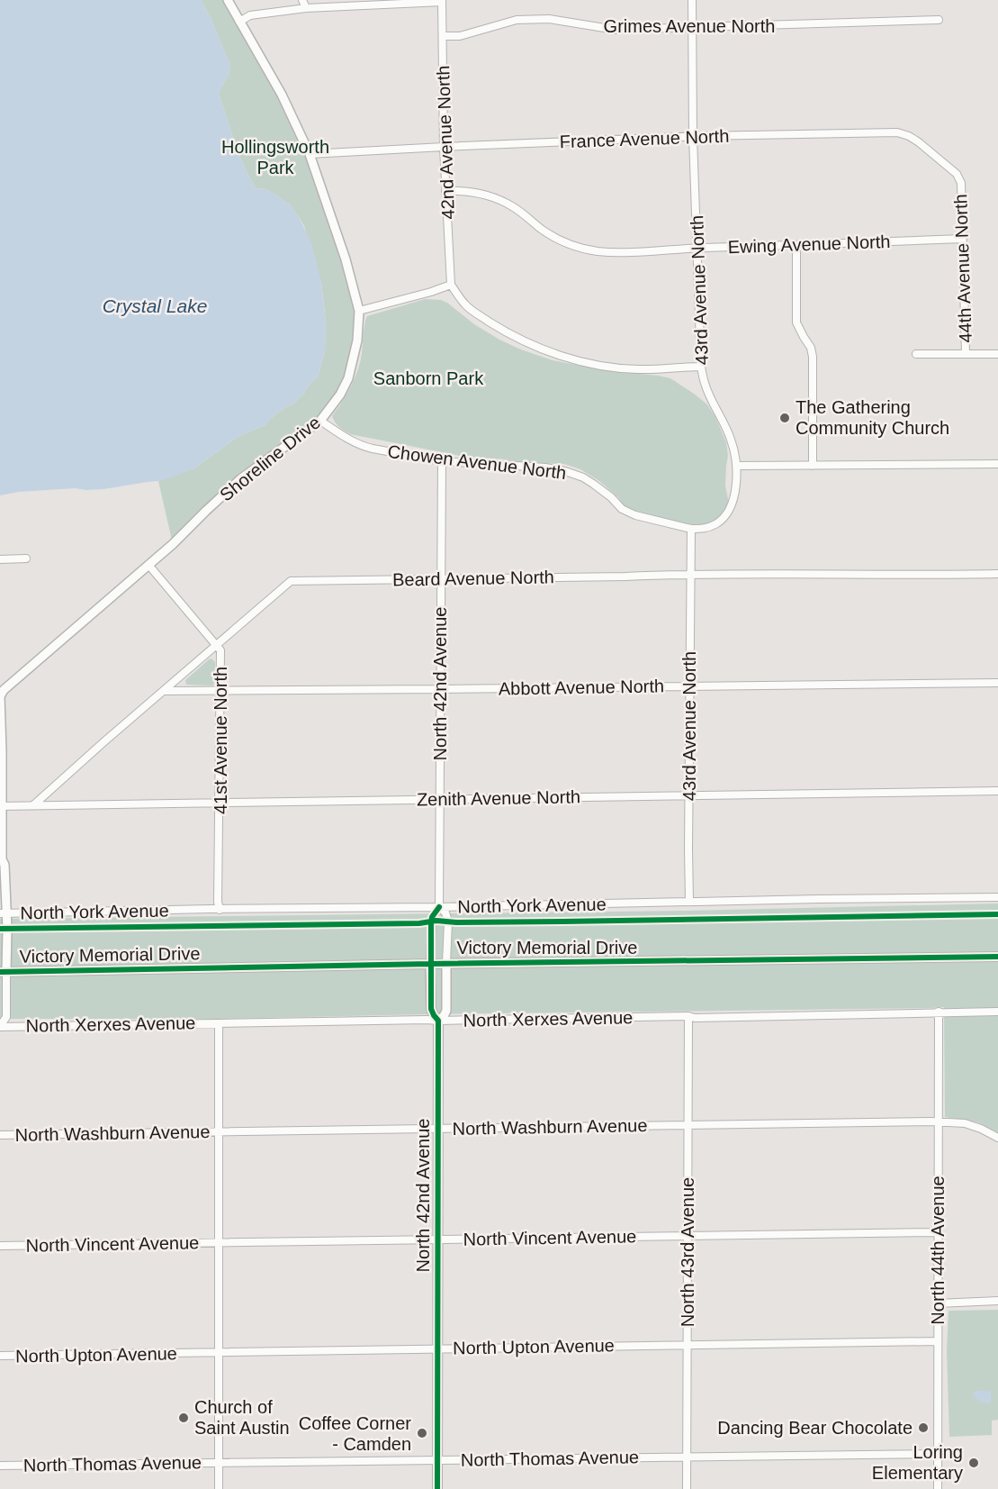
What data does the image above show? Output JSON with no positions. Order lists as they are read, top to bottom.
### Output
{
  "streets": {
    "street": [
      "Grimes Avenue North",
      "France Avenue North",
      "42nd Avenue North",
      "Ewing Avenue North",
      "44th Avenue North",
      "43rd Avenue North",
      "Shoreline Drive",
      "Chowen Avenue North",
      "Beard Avenue North",
      "North 42nd Avenue",
      "Abbott Avenue North",
      "41st Avenue North",
      "Zenith Avenue North",
      "North York Avenue",
      "Victory Memorial Drive",
      "North Xerxes Avenue",
      "North Washburn Avenue",
      "North Vincent Avenue",
      "North 44th Avenue",
      "North 43rd Avenue",
      "North Upton Avenue",
      "North Thomas Avenue"
    ]
  },
  "crossings": [
    ["Grimes Avenue North", "42nd Avenue North"],
    ["Grimes Avenue North", "43rd Avenue North"],
    ["France Avenue North", "42nd Avenue North"],
    ["France Avenue North", "44th Avenue North"],
    ["France Avenue North", "43rd Avenue North"],
    ["France Avenue North", "Shoreline Drive"],
    ["42nd Avenue North", "Ewing Avenue North"],
    ["Ewing Avenue North", "44th Avenue North"],
    ["Ewing Avenue North", "43rd Avenue North"],
    ["43rd Avenue North", "Chowen Avenue North"],
    ["43rd Avenue North", "Beard Avenue North"],
    ["43rd Avenue North", "Abbott Avenue North"],
    ["43rd Avenue North", "Zenith Avenue North"],
    ["43rd Avenue North", "North York Avenue"],
    ["Shoreline Drive", "Chowen Avenue North"],
    ["Shoreline Drive", "41st Avenue North"],
    ["Chowen Avenue North", "North 42nd Avenue"],
    ["Beard Avenue North", "North 42nd Avenue"],
    ["Beard Avenue North", "Abbott Avenue North"],
    ["Beard Avenue North", "41st Avenue North"],
    ["Beard Avenue North", "Zenith Avenue North"],
    ["North 42nd Avenue", "Abbott Avenue North"],
    ["North 42nd Avenue", "Zenith Avenue North"],
    ["North 42nd Avenue", "North York Avenue"],
    ["North 42nd Avenue", "Victory Memorial Drive"],
    ["North 42nd Avenue", "North Xerxes Avenue"],
    ["North 42nd Avenue", "North Washburn Avenue"],
    ["North 42nd Avenue", "North Vincent Avenue"],
    ["North 42nd Avenue", "North Upton Avenue"],
    ["North 42nd Avenue", "North Thomas Avenue"],
    ["Abbott Avenue North", "41st Avenue North"],
    ["41st Avenue North", "Zenith Avenue North"],
    ["41st Avenue North", "North York Avenue"],
    ["North Xerxes Avenue", "North 44th Avenue"],
    ["North Xerxes Avenue", "North 43rd Avenue"],
    ["North Washburn Avenue", "North 44th Avenue"],
    ["North Washburn Avenue", "North 43rd Avenue"],
    ["North Vincent Avenue", "North 44th Avenue"],
    ["North Vincent Avenue", "North 43rd Avenue"],
    ["North 44th Avenue", "North Upton Avenue"],
    ["North 44th Avenue", "North Thomas Avenue"],
    ["North 43rd Avenue", "North Upton Avenue"],
    ["North 43rd Avenue", "North Thomas Avenue"]
  ],
  "water": ["Crystal Lake"],
  "parks": ["Hollingsworth Park", "Sanborn Park"],
  "places": [
    "The Gathering Community Church",
    "Church of Saint Austin",
    "Dancing Bear Chocolate",
    "Coffee Corner - Camden",
    "Loring Elementary"
  ]
}
